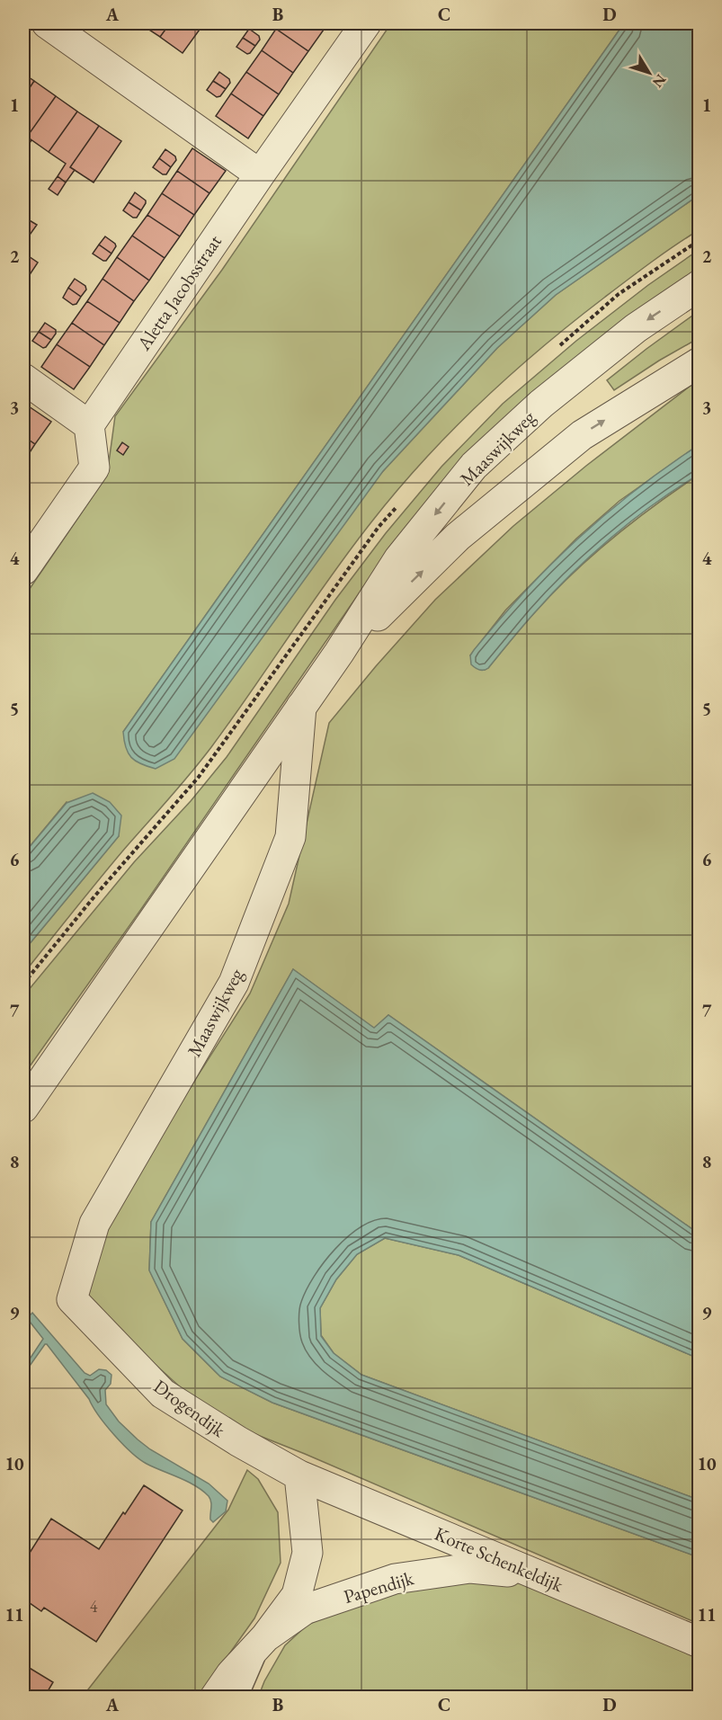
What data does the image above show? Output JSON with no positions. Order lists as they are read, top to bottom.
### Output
{
  "streets": {
    "street": [
      "Aletta Jacobsstraat",
      "Maaswijkweg",
      "Drogendijk",
      "Korte Schenkeldijk",
      "Papendijk"
    ]
  },
  "crossings": [
    ["Maaswijkweg", "Drogendijk"],
    ["Drogendijk", "Korte Schenkeldijk"],
    ["Drogendijk", "Papendijk"],
    ["Korte Schenkeldijk", "Papendijk"]
  ],
  "house_numbers": ["4"],
  "north": "bottom right",
  "grid": {
    "columns": [
      "A",
      "B",
      "C",
      "D"
    ],
    "rows": [
      "1",
      "2",
      "3",
      "4",
      "5",
      "6",
      "7",
      "8",
      "9",
      "10",
      "11"
    ]
  }
}
